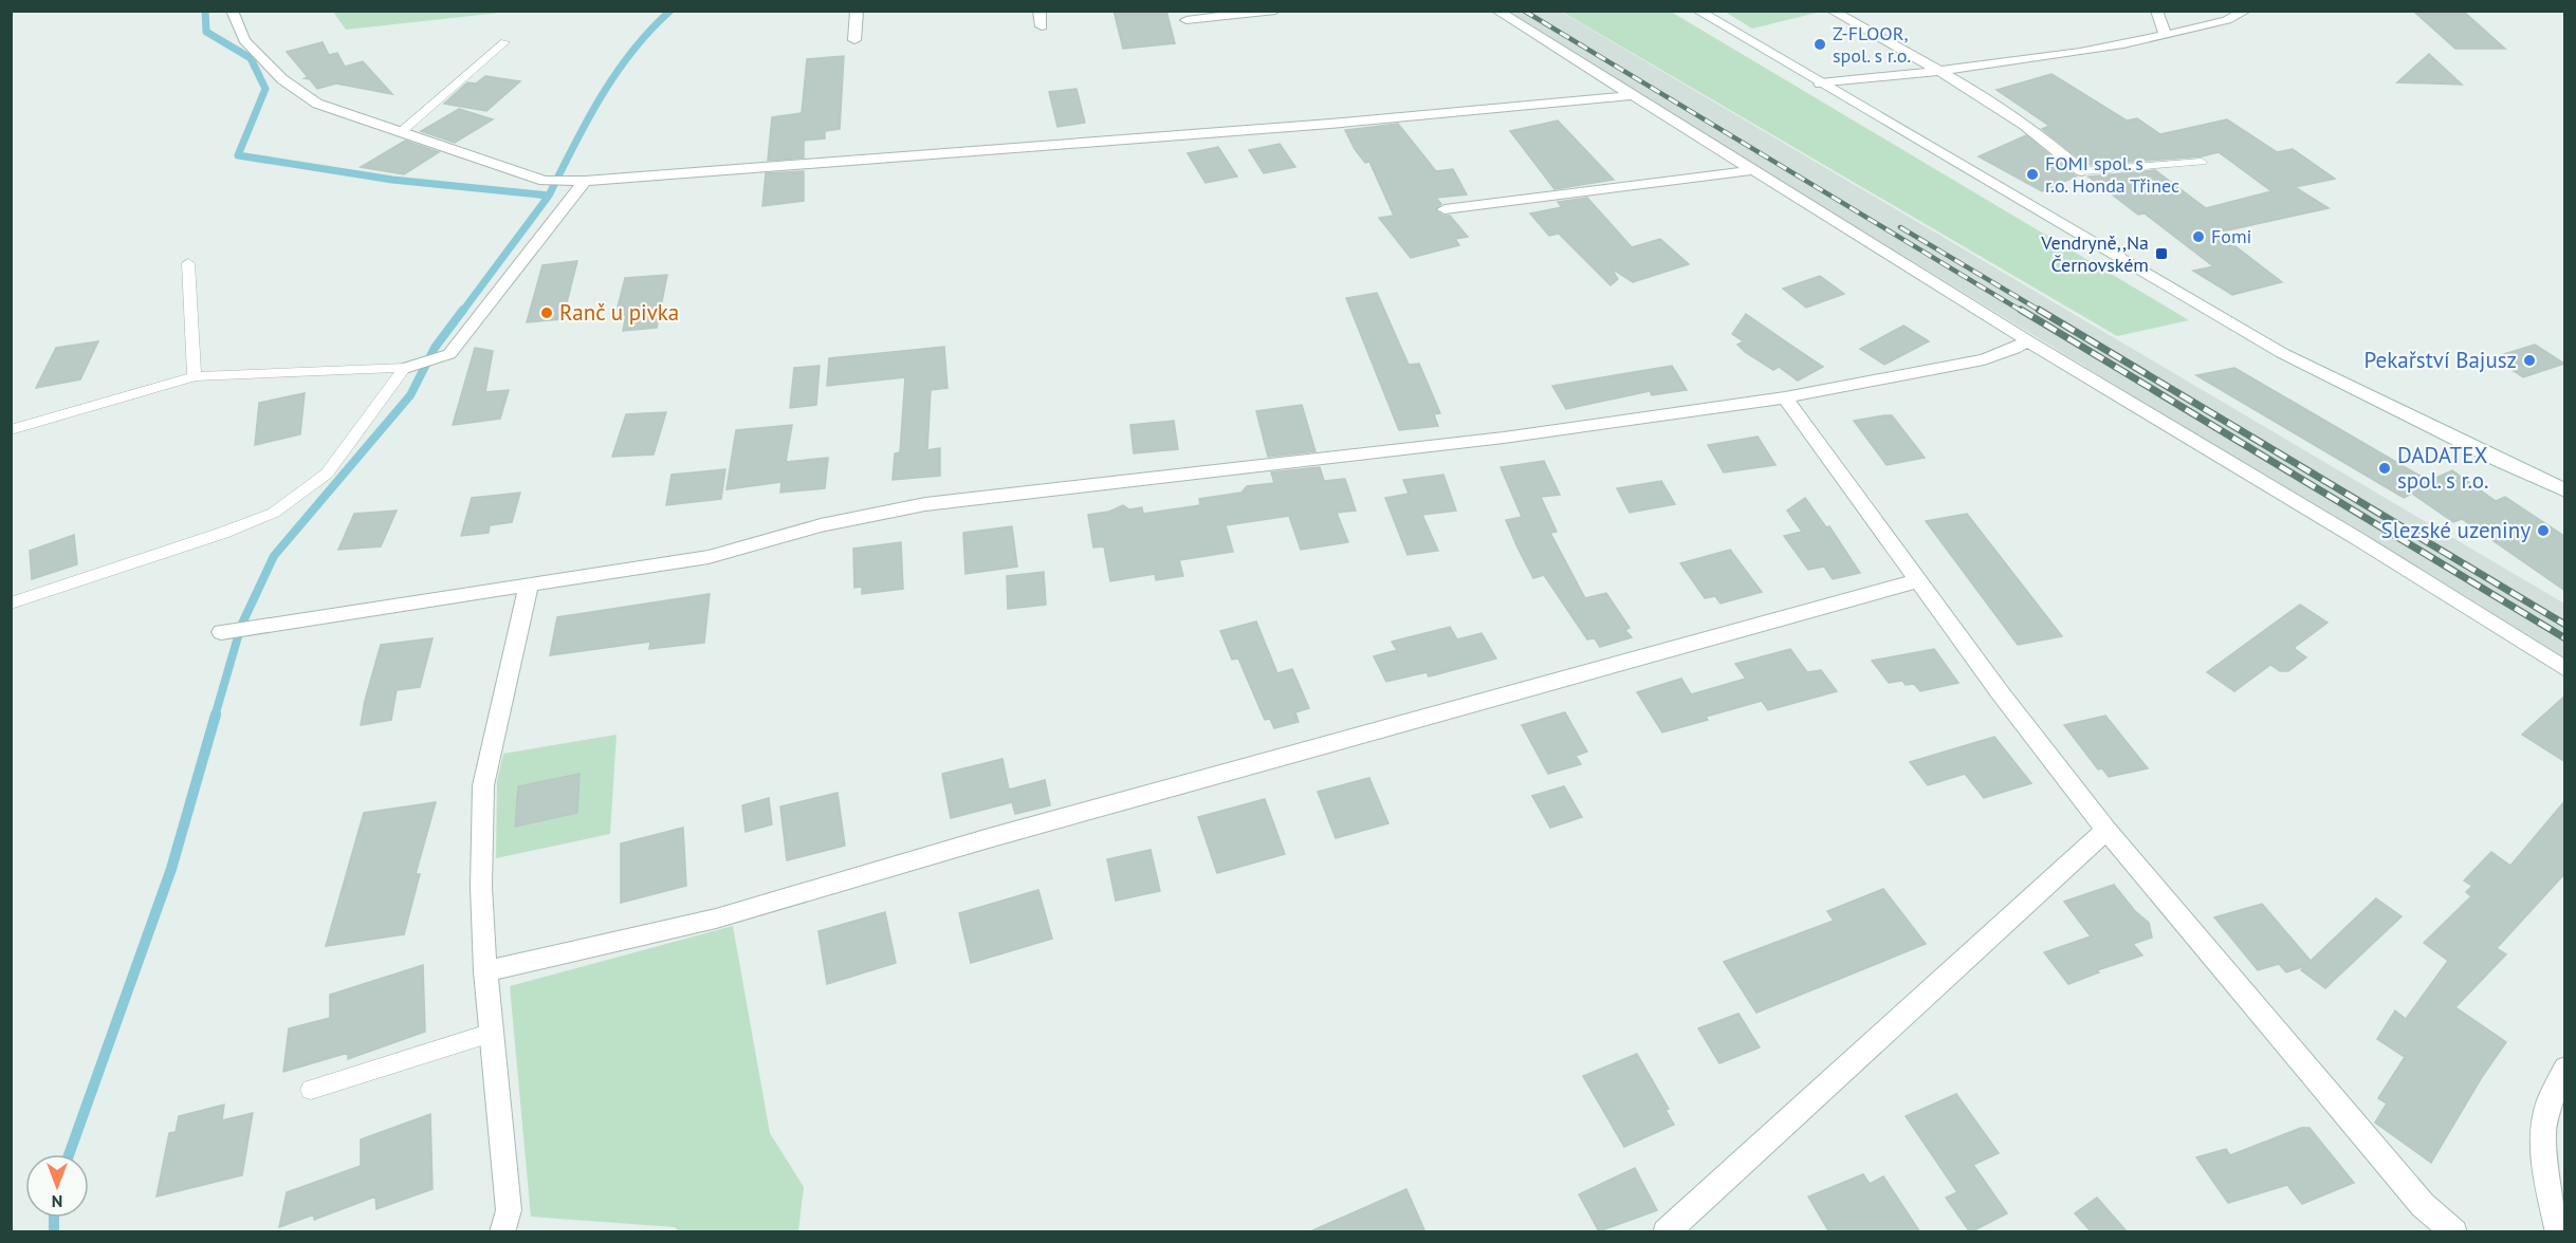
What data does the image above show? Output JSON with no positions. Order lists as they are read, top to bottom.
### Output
{
  "places": {
    "other": [
      "Z-FLOOR, spol. s r.o.",
      "FOMI spol. s r.o. Honda Třinec",
      "Fomi",
      "Ranč u pivka",
      "Pekařství Bajusz",
      "DADATEX spol. s r.o.",
      "Slezské uzeniny"
    ],
    "transit": ["Vendryně,,Na Černovském"]
  },
  "north": "bottom"
}
